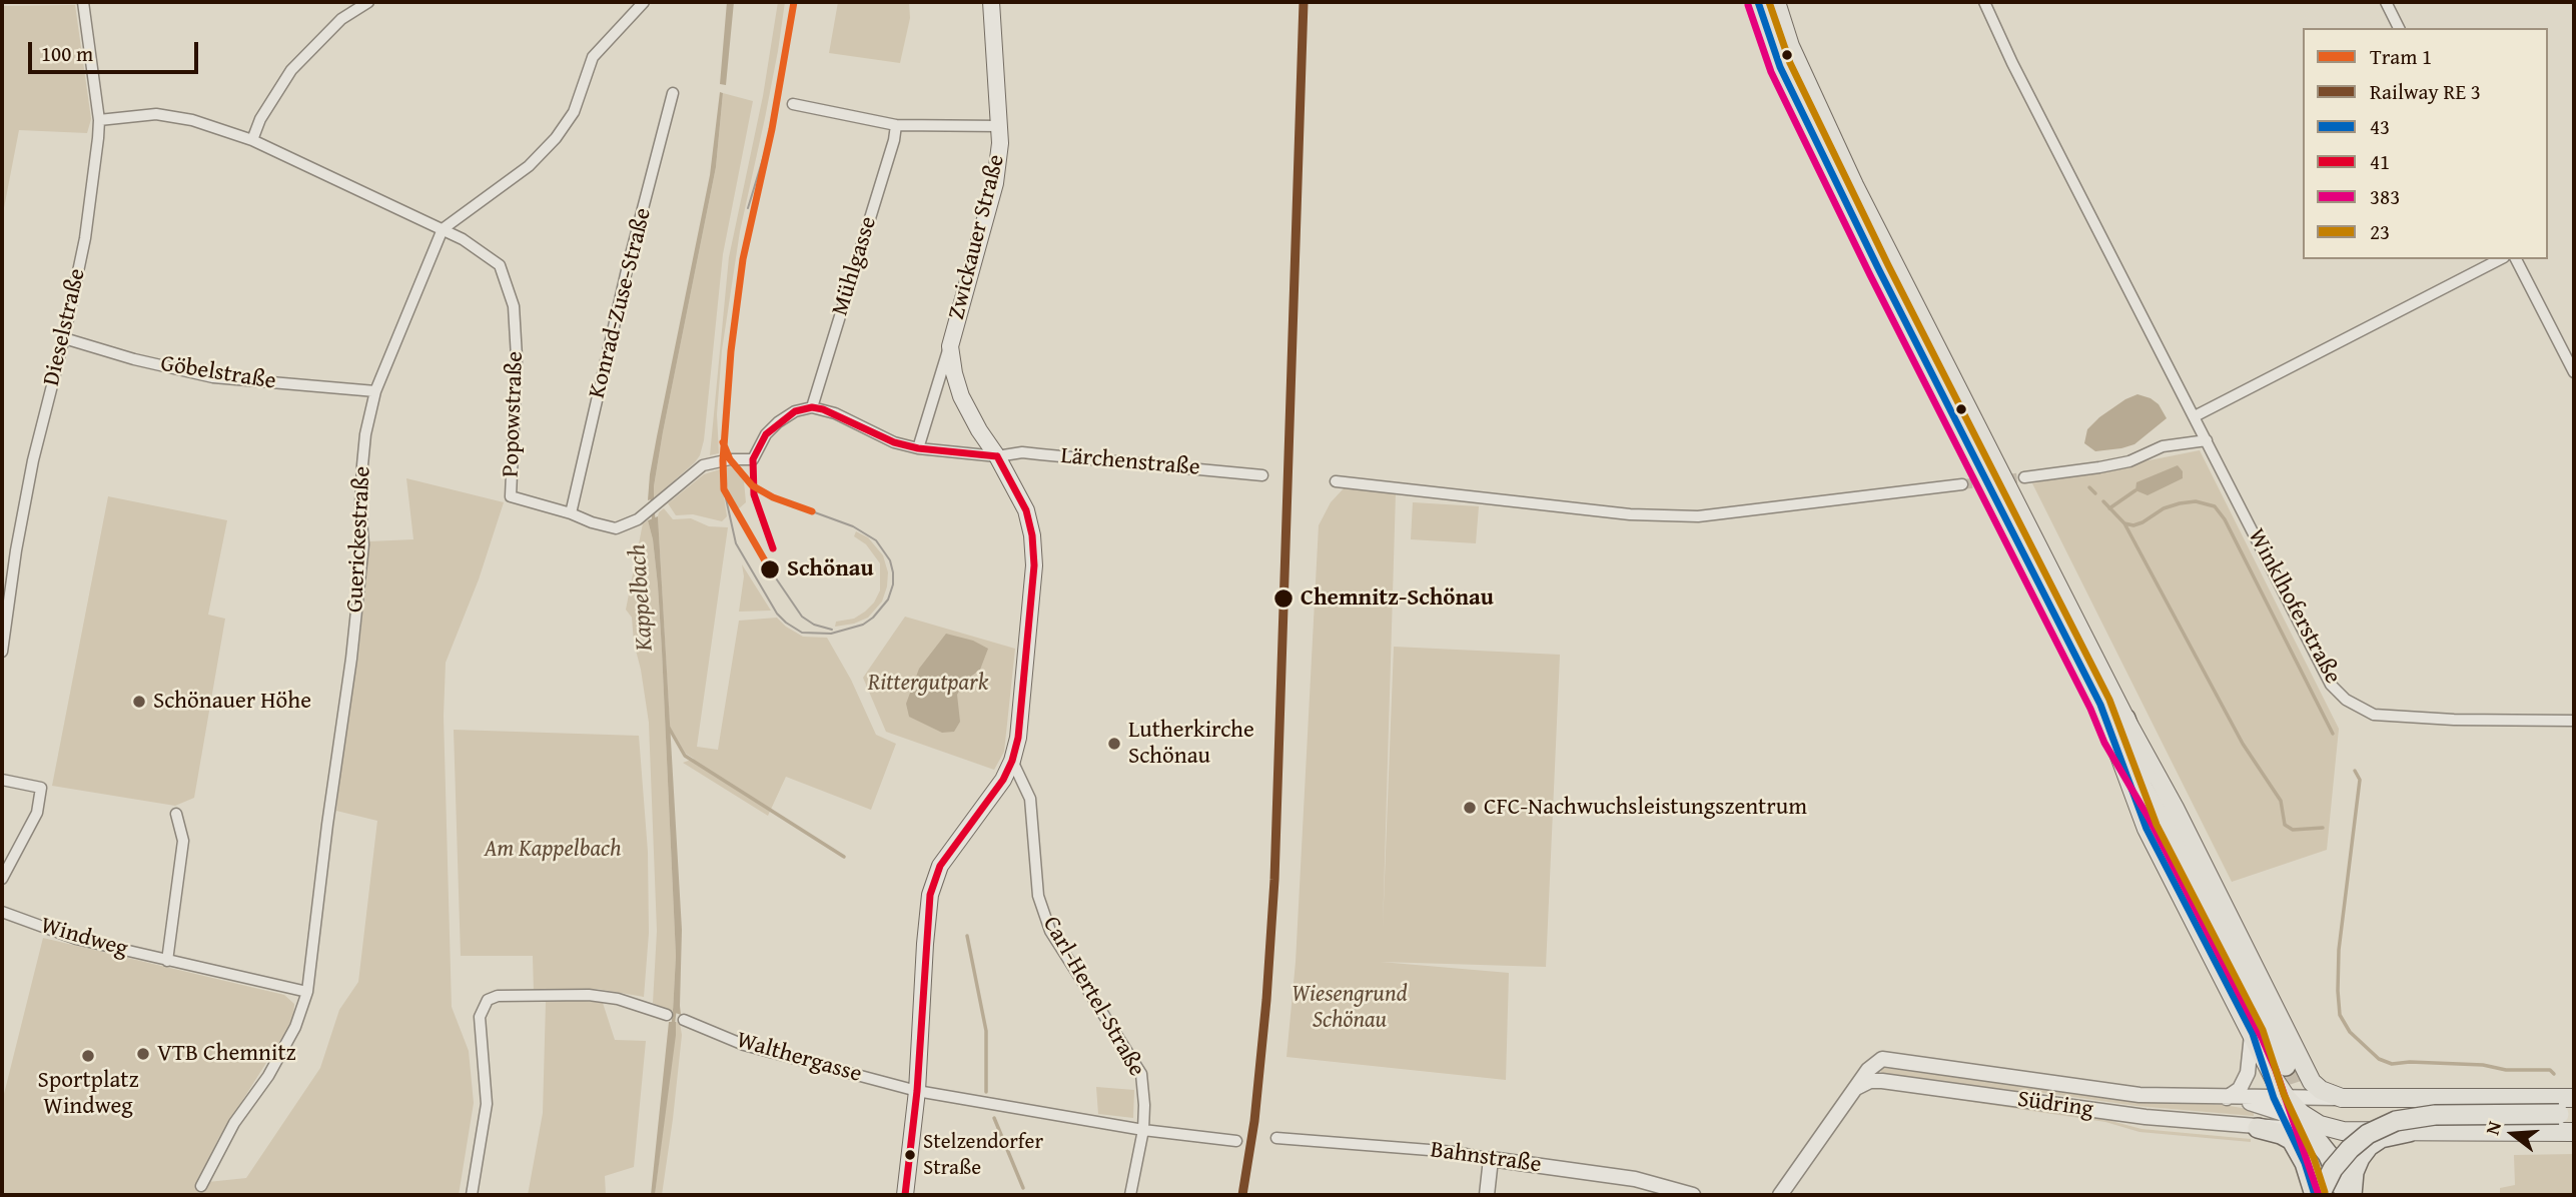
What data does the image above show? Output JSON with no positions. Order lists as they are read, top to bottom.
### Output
{
  "streets": {
    "main road": ["Zwickauer Straße", "Südring"],
    "street": [
      "Mühlgasse",
      "Konrad-Zuse-Straße",
      "Dieselstraße",
      "Göbelstraße",
      "Popowstraße",
      "Lärchenstraße",
      "Guerickestraße",
      "Winklhoferstraße",
      "Windweg",
      "Carl-Hertel-Straße",
      "Walthergasse",
      "Bahnstraße"
    ]
  },
  "crossings": [
    ["Zwickauer Straße", "Lärchenstraße"],
    ["Zwickauer Straße", "Carl-Hertel-Straße"],
    ["Zwickauer Straße", "Walthergasse"],
    ["Mühlgasse", "Popowstraße"],
    ["Konrad-Zuse-Straße", "Popowstraße"],
    ["Dieselstraße", "Göbelstraße"],
    ["Dieselstraße", "Popowstraße"],
    ["Göbelstraße", "Guerickestraße"],
    ["Popowstraße", "Guerickestraße"],
    ["Guerickestraße", "Windweg"]
  ],
  "water": ["Kappelbach"],
  "parks": ["Rittergutpark", "Am Kappelbach", "Wiesengrund Schönau"],
  "places": [
    "Schönau",
    "Chemnitz-Schönau",
    "Schönauer Höhe",
    "Lutherkirche Schönau",
    "CFC-Nachwuchsleistungszentrum",
    "VTB Chemnitz",
    "Sportplatz Windweg",
    "Stelzendorfer Straße"
  ],
  "lines": [
    "tram line 1",
    "transit line 43",
    "transit line 23",
    "transit line 383",
    "transit line 41"
  ],
  "legend": [
    "Tram 1",
    "Railway RE 3",
    "43",
    "41",
    "383",
    "23"
  ],
  "scale_bar": "100 m",
  "north": "left"
}
